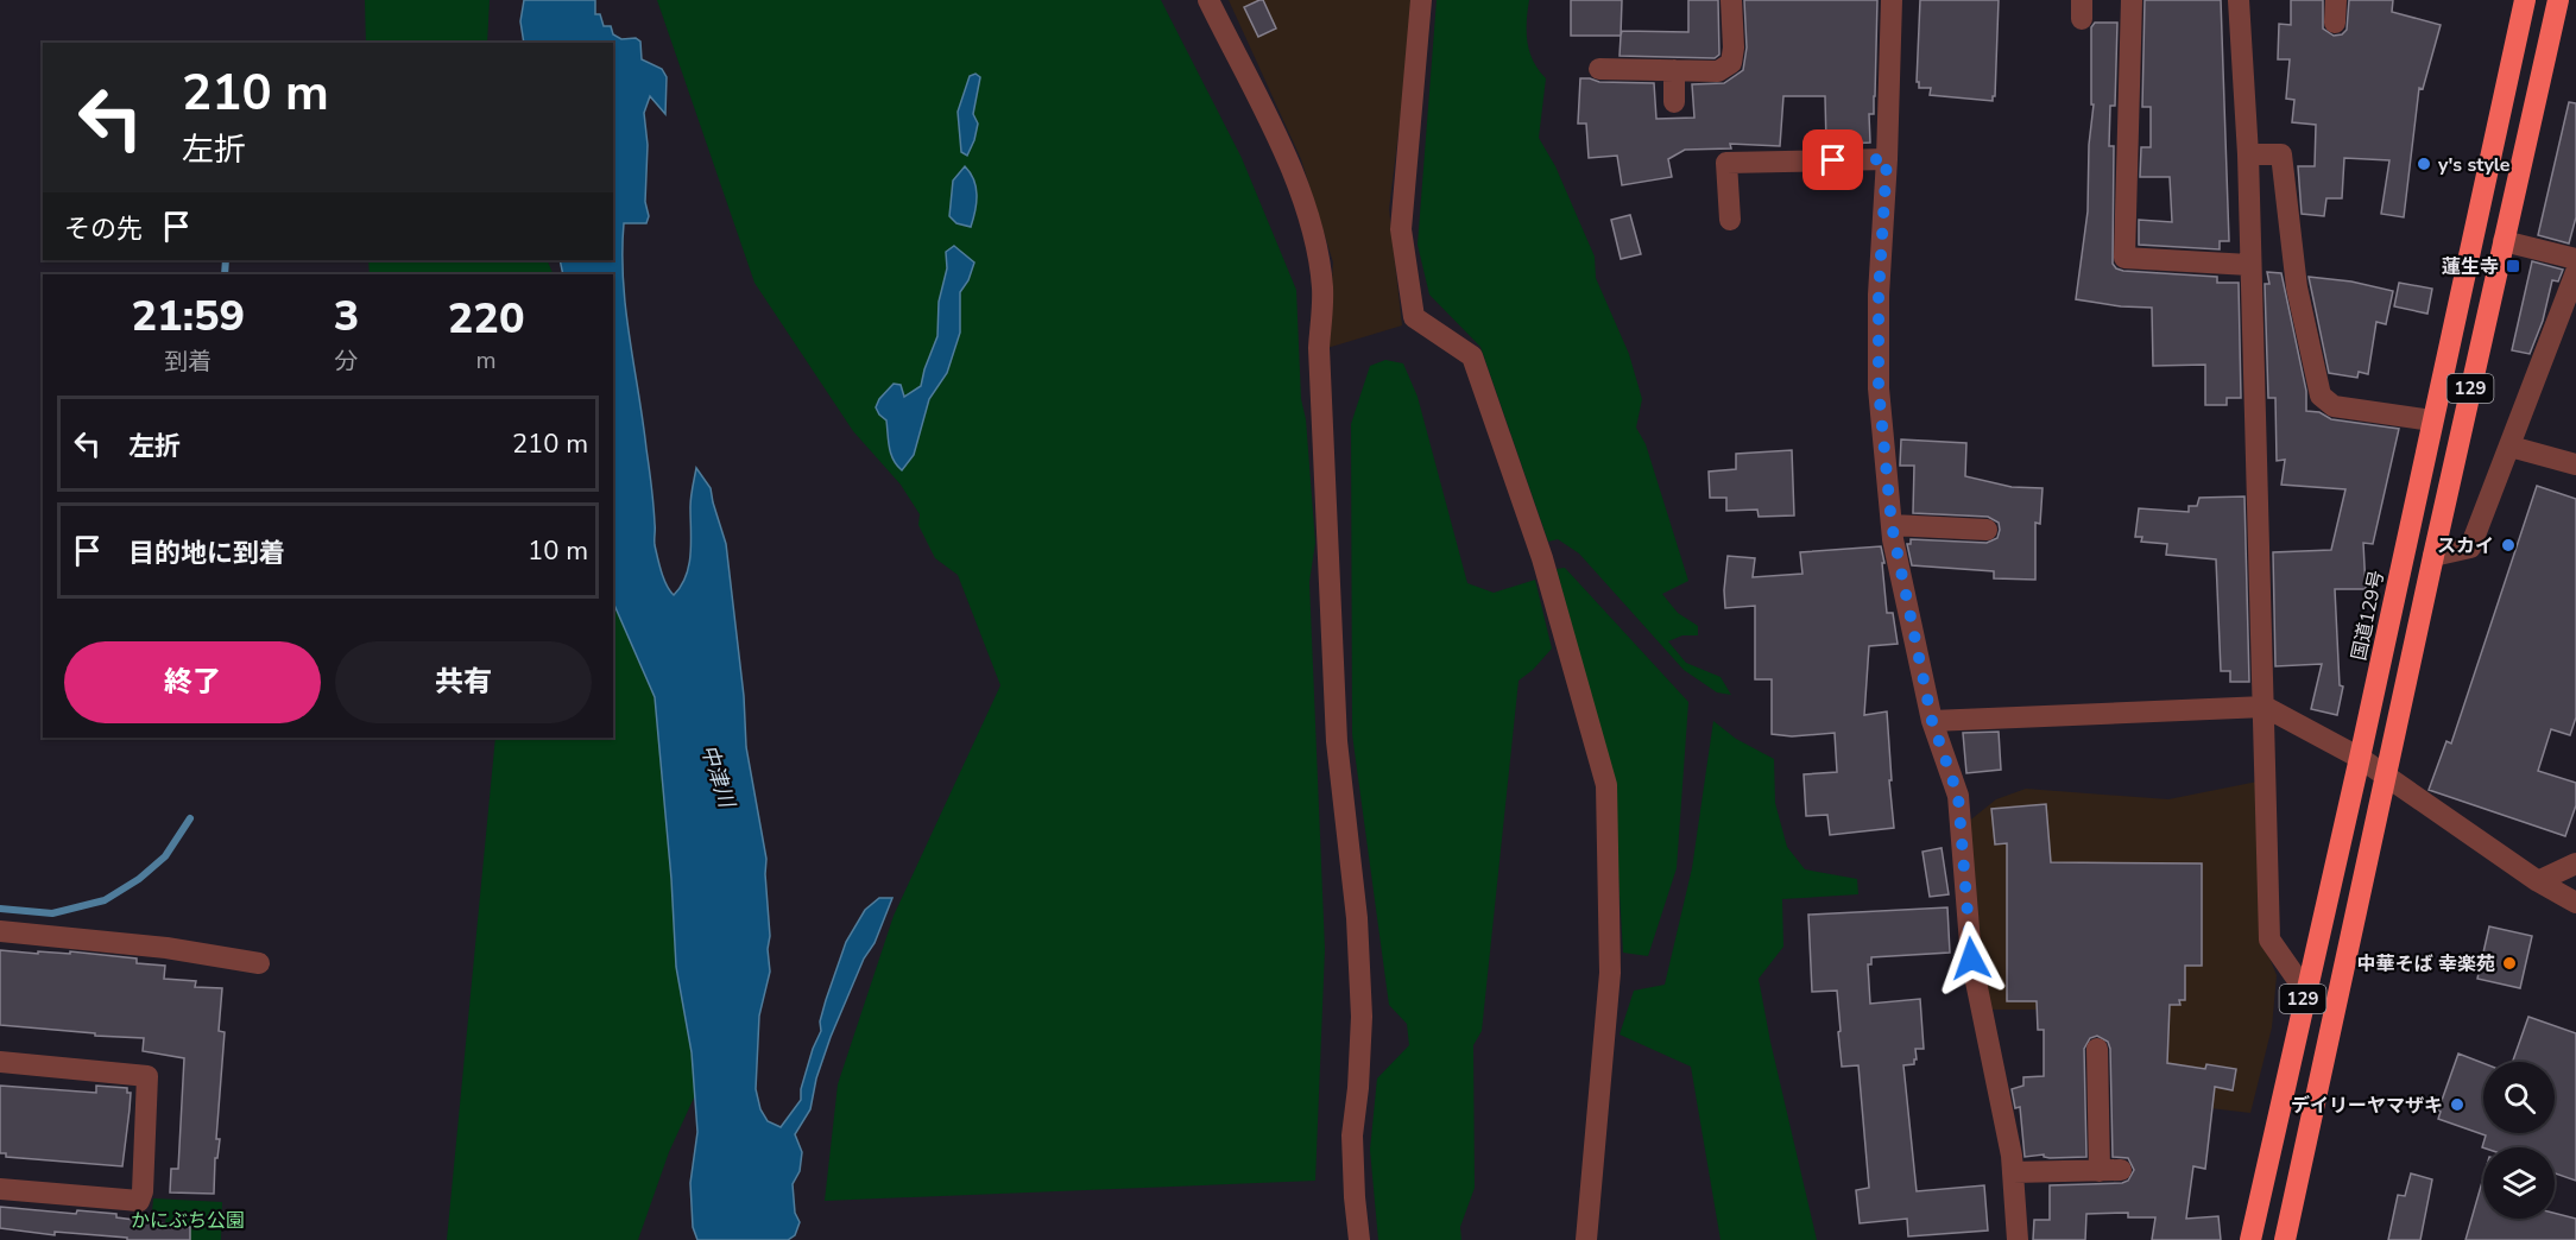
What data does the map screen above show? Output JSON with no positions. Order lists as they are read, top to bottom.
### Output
{
  "streets": {
    "highway": ["129", "国道129号"]
  },
  "water": ["中津川"],
  "parks": ["かにぶち公園"],
  "places": {
    "other": [
      "y's style",
      "スカイ",
      "中華そば 幸楽苑",
      "デイリーヤマザキ"
    ],
    "transit": ["蓮生寺"]
  },
  "page": {
    "turn": ["210 m", "左折"],
    "then": "その先",
    "eta": [
      "21:59",
      "到着",
      "3",
      "分",
      "220",
      "m"
    ],
    "list": [
      {
        "name": "左折",
        "value": "210 m"
      },
      {
        "name": "目的地に到着",
        "value": "10 m"
      }
    ],
    "buttons": ["終了", "共有"]
  }
}
